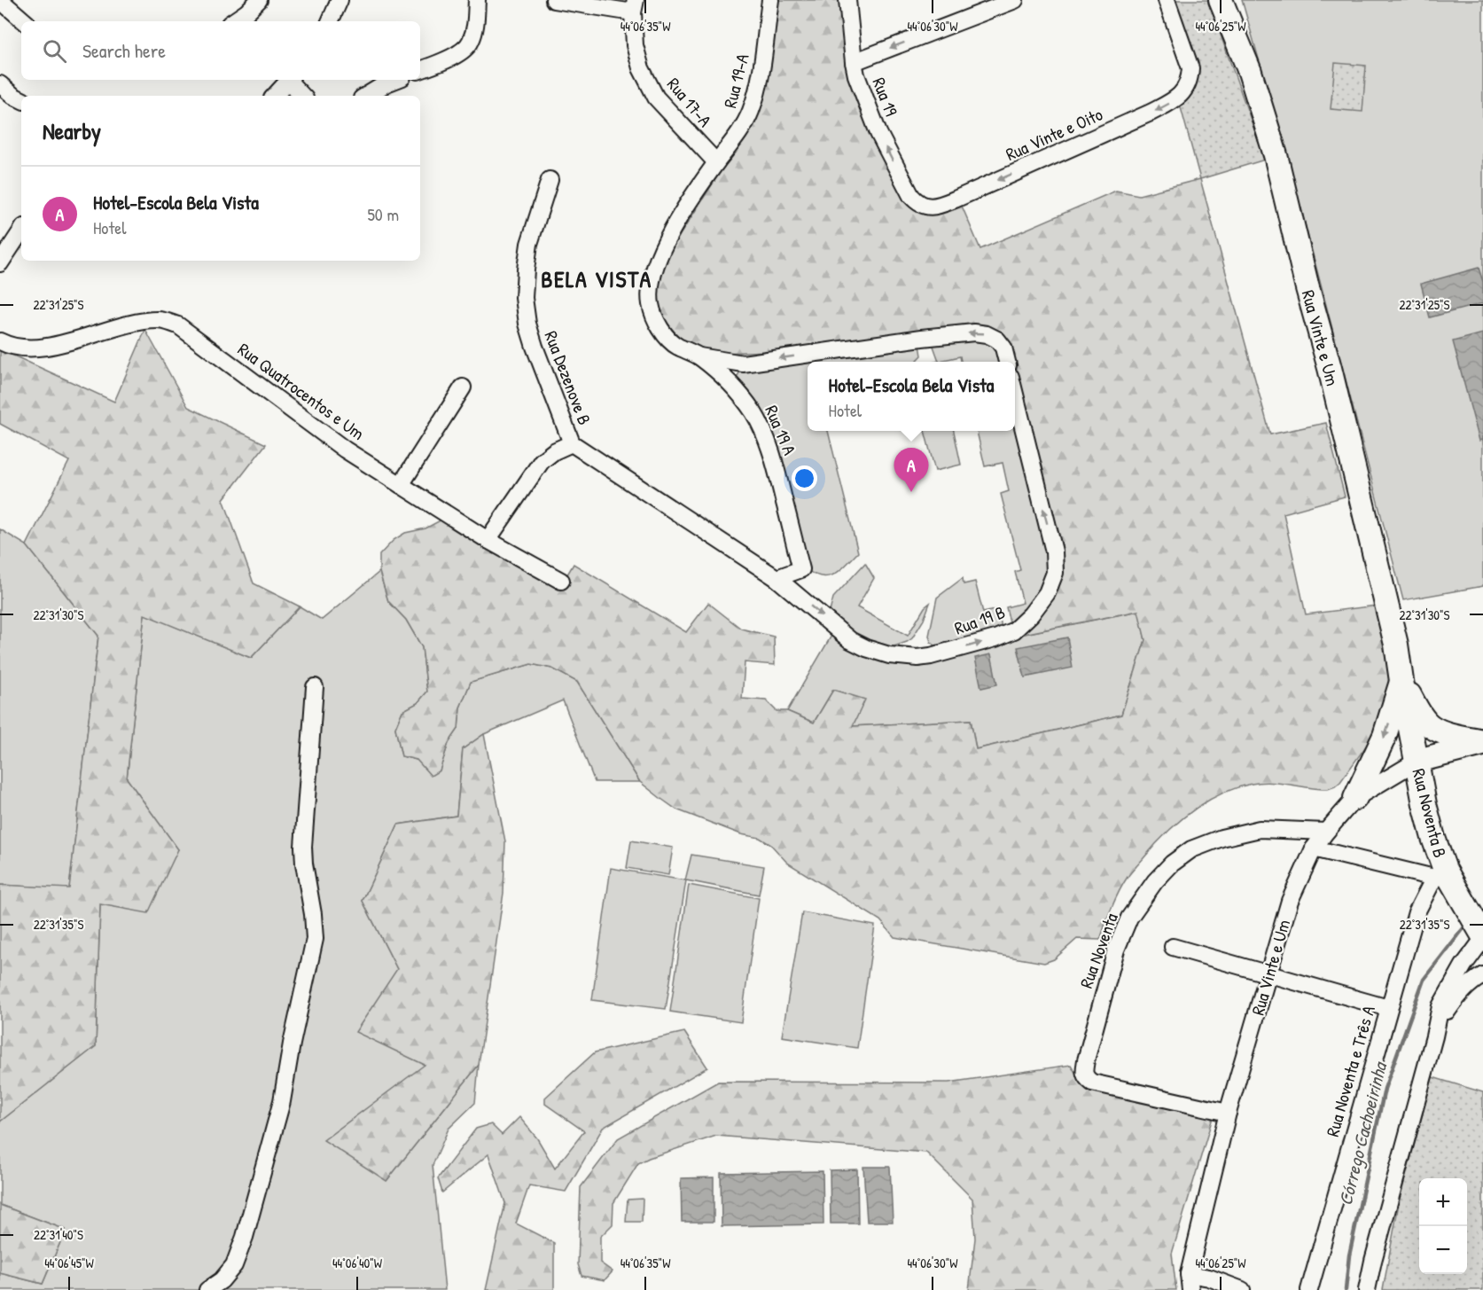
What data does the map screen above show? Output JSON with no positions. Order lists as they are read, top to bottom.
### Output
{
  "streets": {
    "street": [
      "Rua 19-A",
      "Rua 19",
      "Rua 17-A",
      "Rua Vinte e Oito",
      "Rua Vinte e Um",
      "Rua Dezenove B",
      "Rua Quatrocentos e Um",
      "Rua 19 A",
      "Rua 19 B",
      "Rua Noventa B",
      "Rua Noventa",
      "Rua Noventa e Três A"
    ]
  },
  "crossings": [
    ["Rua 19-A", "Rua 17-A"],
    ["Rua 19", "Rua Vinte e Oito"],
    ["Rua Vinte e Um", "Rua Noventa B"],
    ["Rua Vinte e Um", "Rua Noventa"],
    ["Rua Dezenove B", "Rua 19 A"],
    ["Rua Dezenove B", "Rua 19 B"],
    ["Rua 19 A", "Rua 19 B"],
    ["Rua Noventa B", "Rua Noventa e Três A"]
  ],
  "one_way": ["Rua 19", "Rua Vinte e Oito"],
  "districts": ["BELA VISTA"],
  "water": ["Córrego Cachoeirinha"],
  "page": {
    "search": "Search here",
    "heading": "Nearby",
    "list": [
      {
        "mark": "A",
        "name": "Hotel-Escola Bela Vista",
        "note": "Hotel",
        "value": "50 m"
      }
    ],
    "popup": ["Hotel-Escola Bela Vista", "Hotel"],
    "pins": "A",
    "map_buttons": ["+", "−"]
  },
  "coordinates": [
    "44°06'35\"W",
    "44°06'30\"W",
    "44°06'25\"W",
    "22°31'25\"S",
    "22°31'30\"S",
    "22°31'35\"S",
    "22°31'40\"S",
    "44°06'45\"W",
    "44°06'40\"W"
  ]
}
